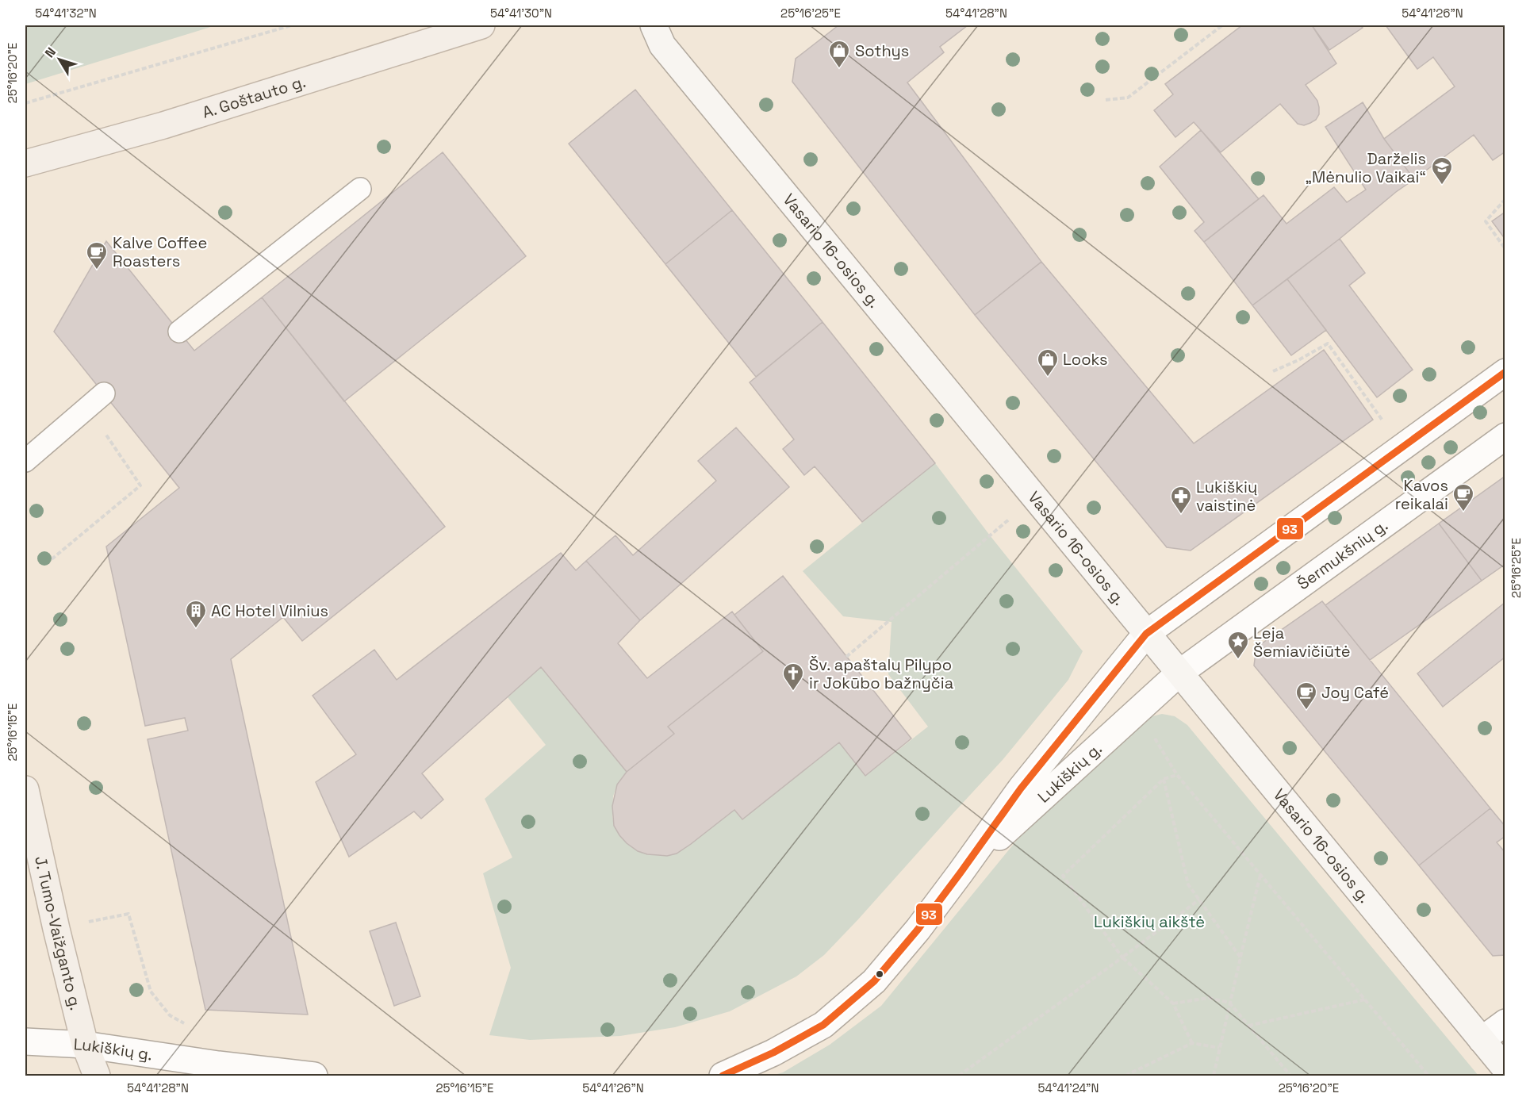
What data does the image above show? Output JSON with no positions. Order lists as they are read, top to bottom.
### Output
{
  "streets": {
    "main road": ["A. Goštauto g.", "Vasario 16-osios g.", "J. Tumo-Vaižganto g."],
    "street": ["Šermukšnių g.", "Lukiškių g."]
  },
  "crossings": [
    ["Vasario 16-osios g.", "Šermukšnių g."],
    ["Vasario 16-osios g.", "Lukiškių g."],
    ["Šermukšnių g.", "Lukiškių g."],
    ["Lukiškių g.", "J. Tumo-Vaižganto g."]
  ],
  "parks": ["Lukiškių aikštė"],
  "places": {
    "shop": ["Sothys", "Looks"],
    "school or university": ["Darželis „Mėnulio Vaikai“"],
    "cafe": ["Kalve Coffee Roasters", "Kavos reikalai", "Joy Café"],
    "pharmacy": ["Lukiškių vaistinė"],
    "building": ["AC Hotel Vilnius"],
    "place": ["Leja Šemiavičiūtė"],
    "church": ["Šv. apaštalų Pilypo ir Jokūbo bažnyčia"]
  },
  "lines": ["transit line 93"],
  "north": "top left",
  "coordinates": [
    "54°41'32\"N",
    "54°41'30\"N",
    "25°16'25\"E",
    "54°41'28\"N",
    "54°41'26\"N",
    "25°16'20\"E",
    "25°16'15\"E",
    "54°41'24\"N"
  ]
}
